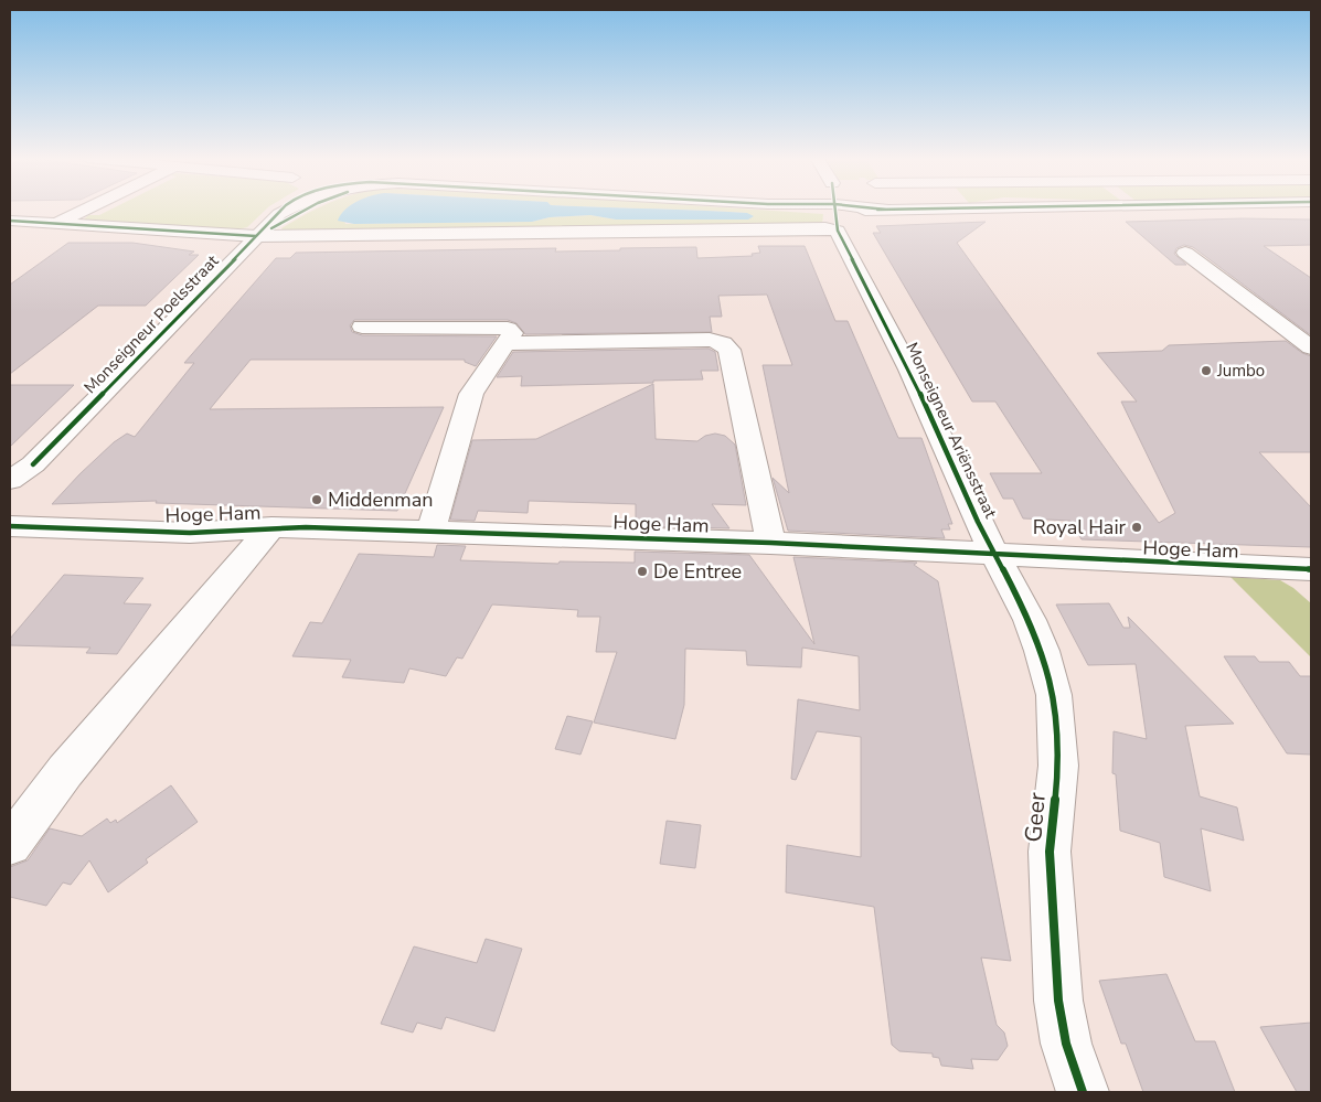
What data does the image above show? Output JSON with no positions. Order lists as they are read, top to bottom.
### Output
{
  "streets": {
    "street": [
      "Monseigneur Poelsstraat",
      "Monseigneur Ariënsstraat",
      "Hoge Ham",
      "Geer"
    ]
  },
  "crossings": [
    ["Monseigneur Poelsstraat", "Monseigneur Ariënsstraat"],
    ["Monseigneur Ariënsstraat", "Hoge Ham"],
    ["Monseigneur Ariënsstraat", "Geer"],
    ["Hoge Ham", "Geer"]
  ],
  "places": [
    "Jumbo",
    "Middenman",
    "Royal Hair",
    "De Entree"
  ]
}
